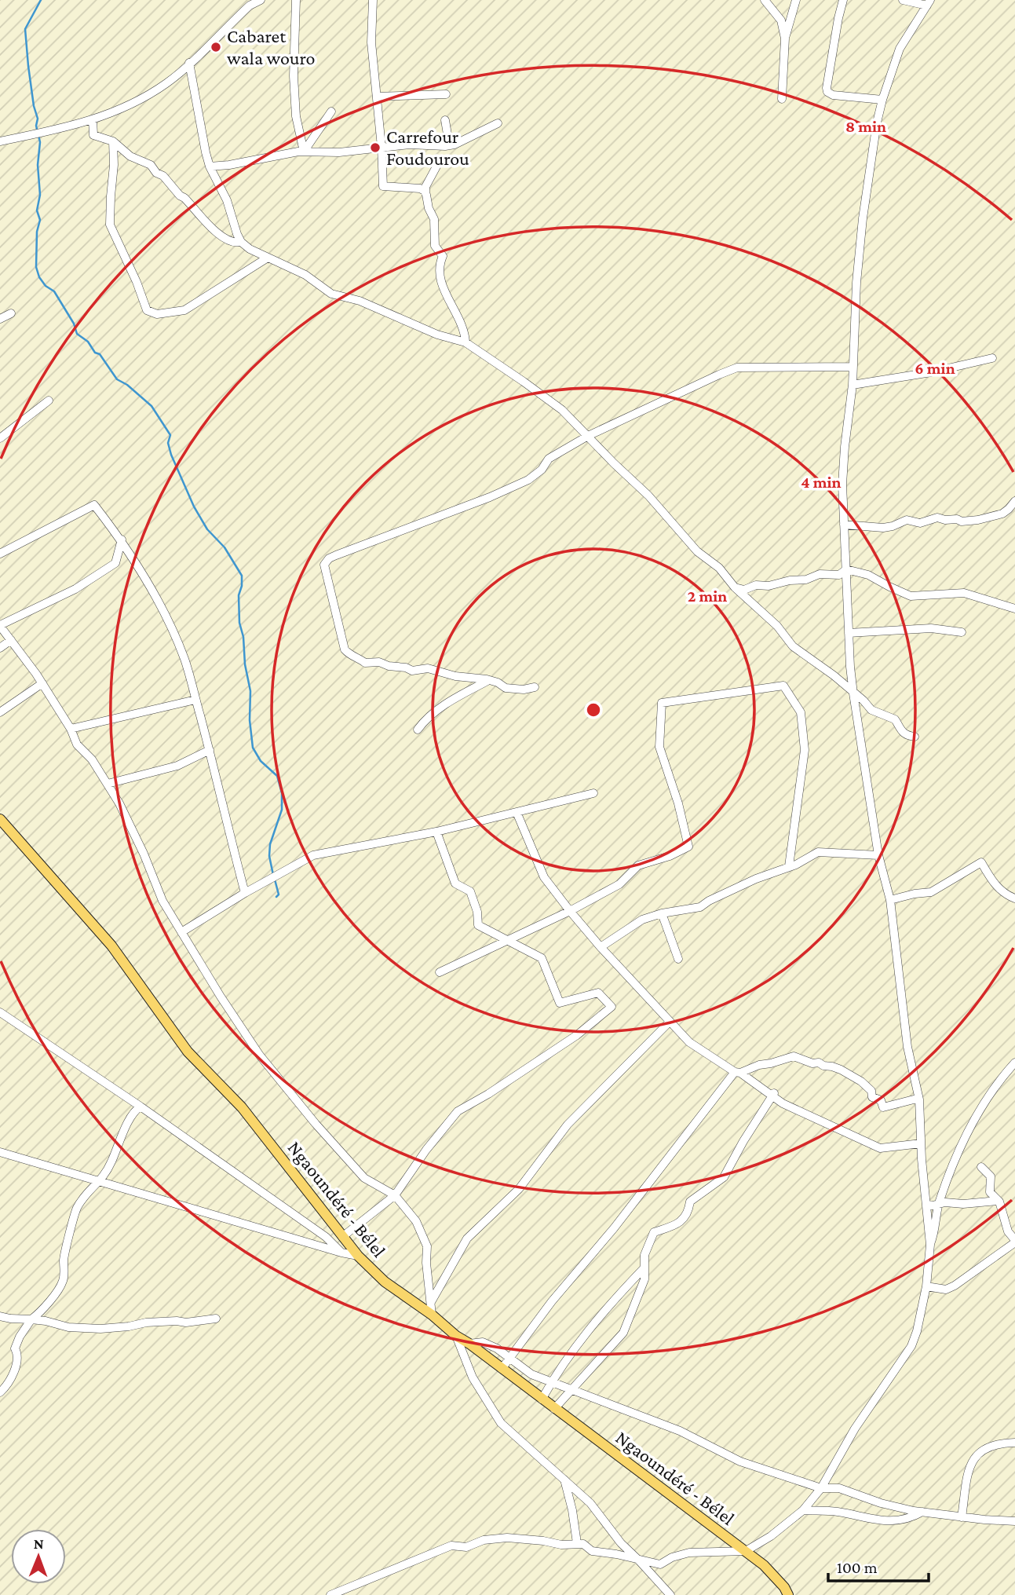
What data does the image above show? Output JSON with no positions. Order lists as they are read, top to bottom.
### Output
{
  "streets": {
    "main road": ["Ngaoundéré - Bélel"]
  },
  "places": ["Cabaret wala wouro", "Carrefour Foudourou"],
  "scale_bar": "100 m",
  "north": "top",
  "rings": [
    "8 min",
    "6 min",
    "4 min",
    "2 min"
  ]
}
